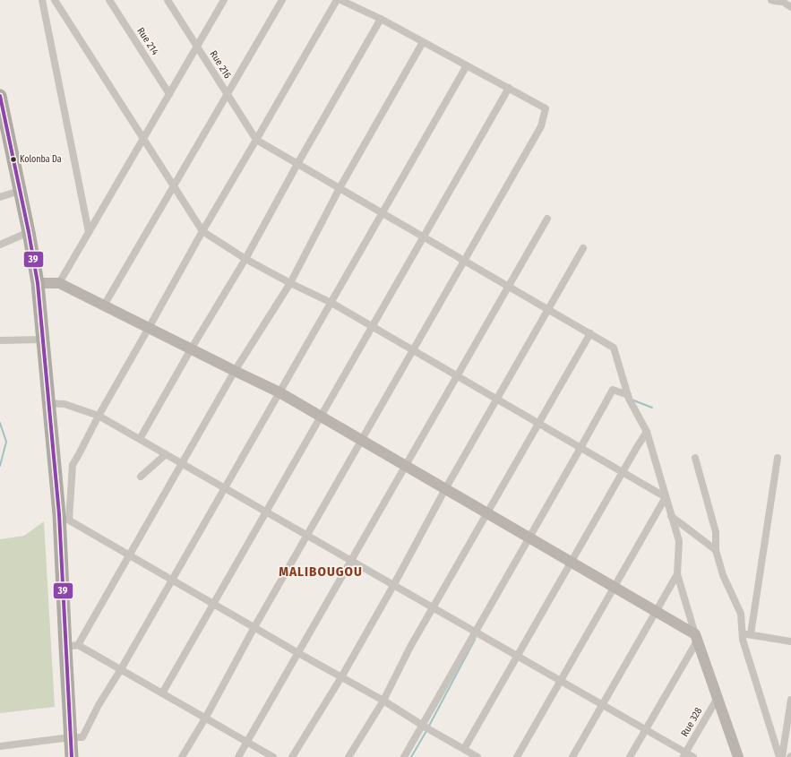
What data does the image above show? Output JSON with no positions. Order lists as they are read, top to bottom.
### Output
{
  "streets": {
    "street": ["Rue 214", "Rue 216", "Rue 328"]
  },
  "districts": ["MALIBOUGOU"],
  "places": ["Kolonba Da"],
  "lines": ["transit line 39"]
}
